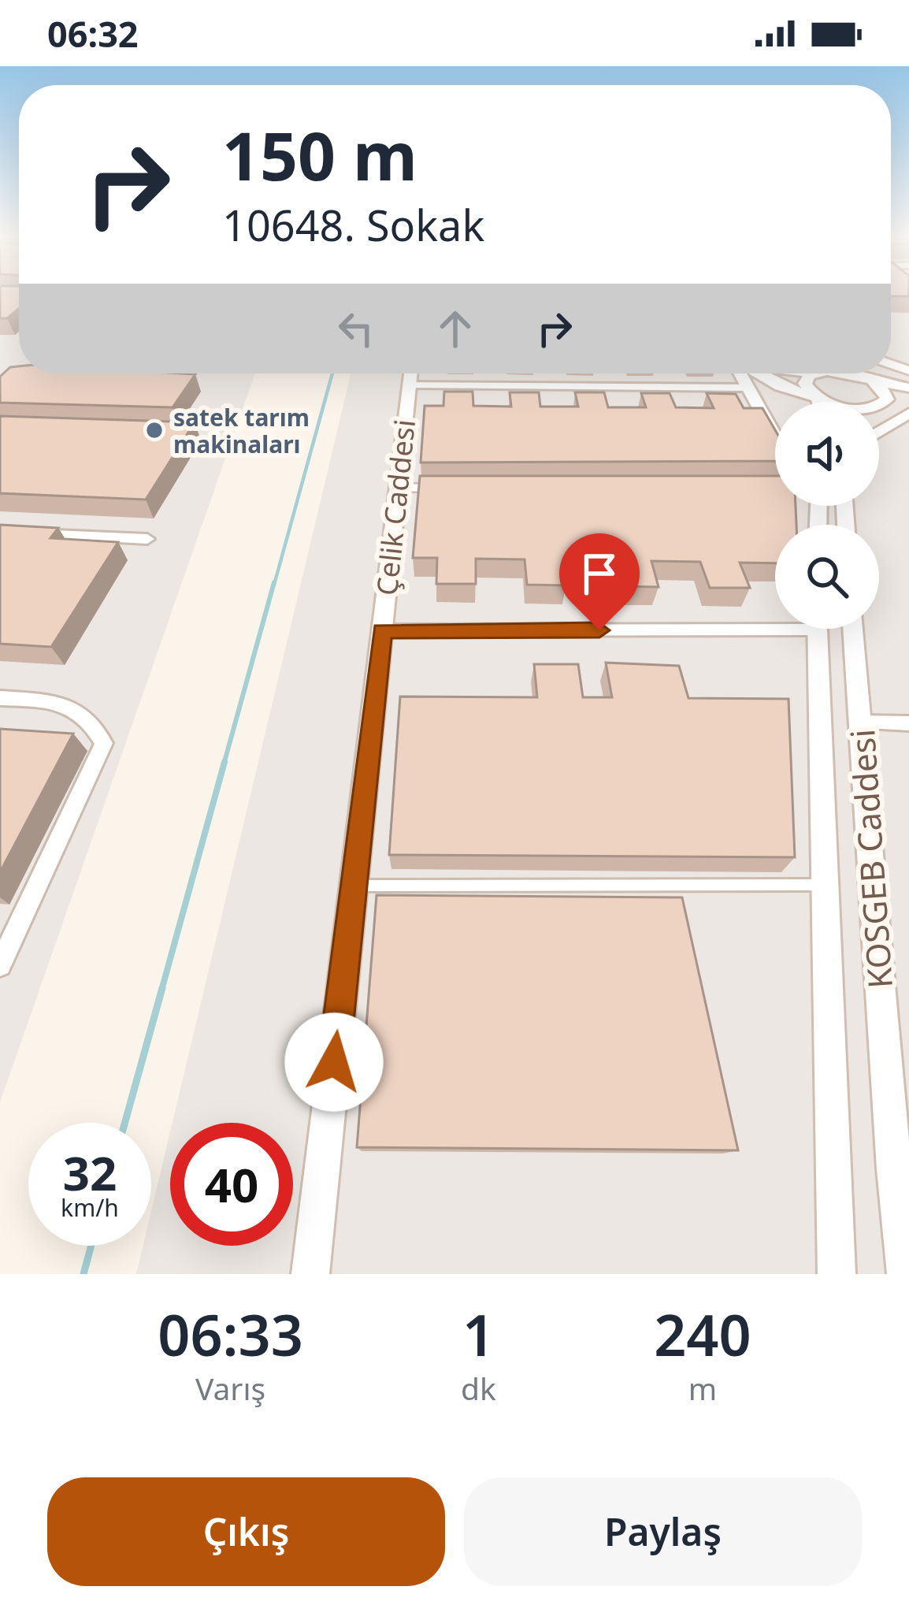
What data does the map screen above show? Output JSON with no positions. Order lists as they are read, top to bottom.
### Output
{
  "streets": {
    "main road": ["Çelik Caddesi", "KOSGEB Caddesi"]
  },
  "places": ["satek tarım makinaları"],
  "page": {
    "status": "06:32",
    "turn": ["150 m", "10648. Sokak"],
    "speed": "32 km/h",
    "limit": "40",
    "eta": [
      "06:33",
      "Varış",
      "1",
      "dk",
      "240",
      "m"
    ],
    "buttons": ["Çıkış", "Paylaş"]
  }
}
